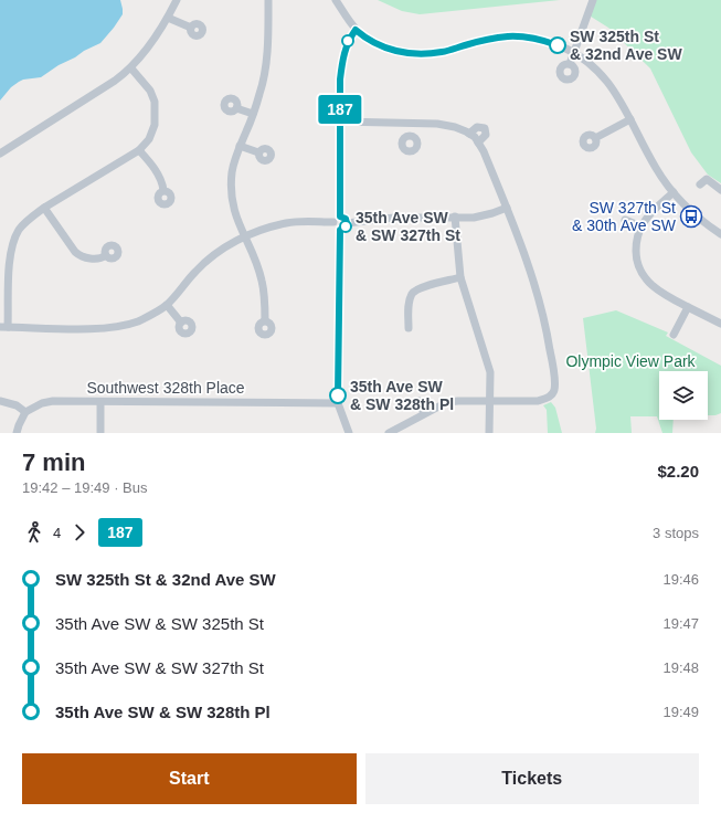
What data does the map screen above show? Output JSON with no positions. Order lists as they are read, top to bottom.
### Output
{
  "streets": {
    "street": ["Southwest 328th Place"]
  },
  "parks": ["Olympic View Park"],
  "places": {
    "other": ["SW 325th St & 32nd Ave SW", "35th Ave SW & SW 327th St", "35th Ave SW & SW 328th Pl"],
    "bus stop": ["SW 327th St & 30th Ave SW"]
  },
  "lines": ["bus line 187"],
  "page": {
    "on_map": "187",
    "heading": ["7 min", "19:42 – 19:49 · Bus", "$2.20"],
    "legs": ["4", "187", "3 stops"],
    "list": [
      {
        "name": "SW 325th St & 32nd Ave SW",
        "value": "19:46"
      },
      {
        "name": "35th Ave SW & SW 325th St",
        "value": "19:47"
      },
      {
        "name": "35th Ave SW & SW 327th St",
        "value": "19:48"
      },
      {
        "name": "35th Ave SW & SW 328th Pl",
        "value": "19:49"
      }
    ],
    "buttons": ["Start", "Tickets"]
  }
}
